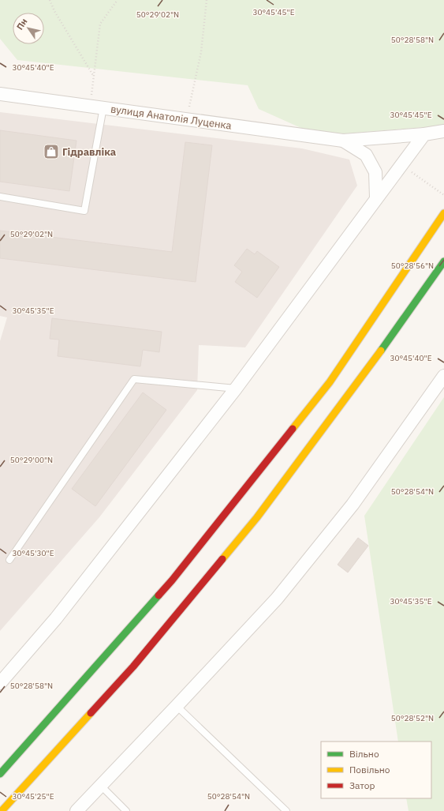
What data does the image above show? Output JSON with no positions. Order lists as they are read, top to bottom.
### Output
{
  "streets": {
    "street": ["вулиця Анатолія Луценка"]
  },
  "places": {
    "shop": ["Гідравліка"]
  },
  "legend": ["Вільно", "Повільно", "Затор"],
  "north": "top left",
  "coordinates": [
    "30°45'45\"E",
    "50°29'02\"N",
    "50°28'58\"N",
    "30°45'40\"E",
    "50°28'56\"N",
    "30°45'35\"E",
    "50°29'00\"N",
    "50°28'54\"N",
    "30°45'30\"E",
    "50°28'52\"N",
    "30°45'25\"E"
  ]
}
